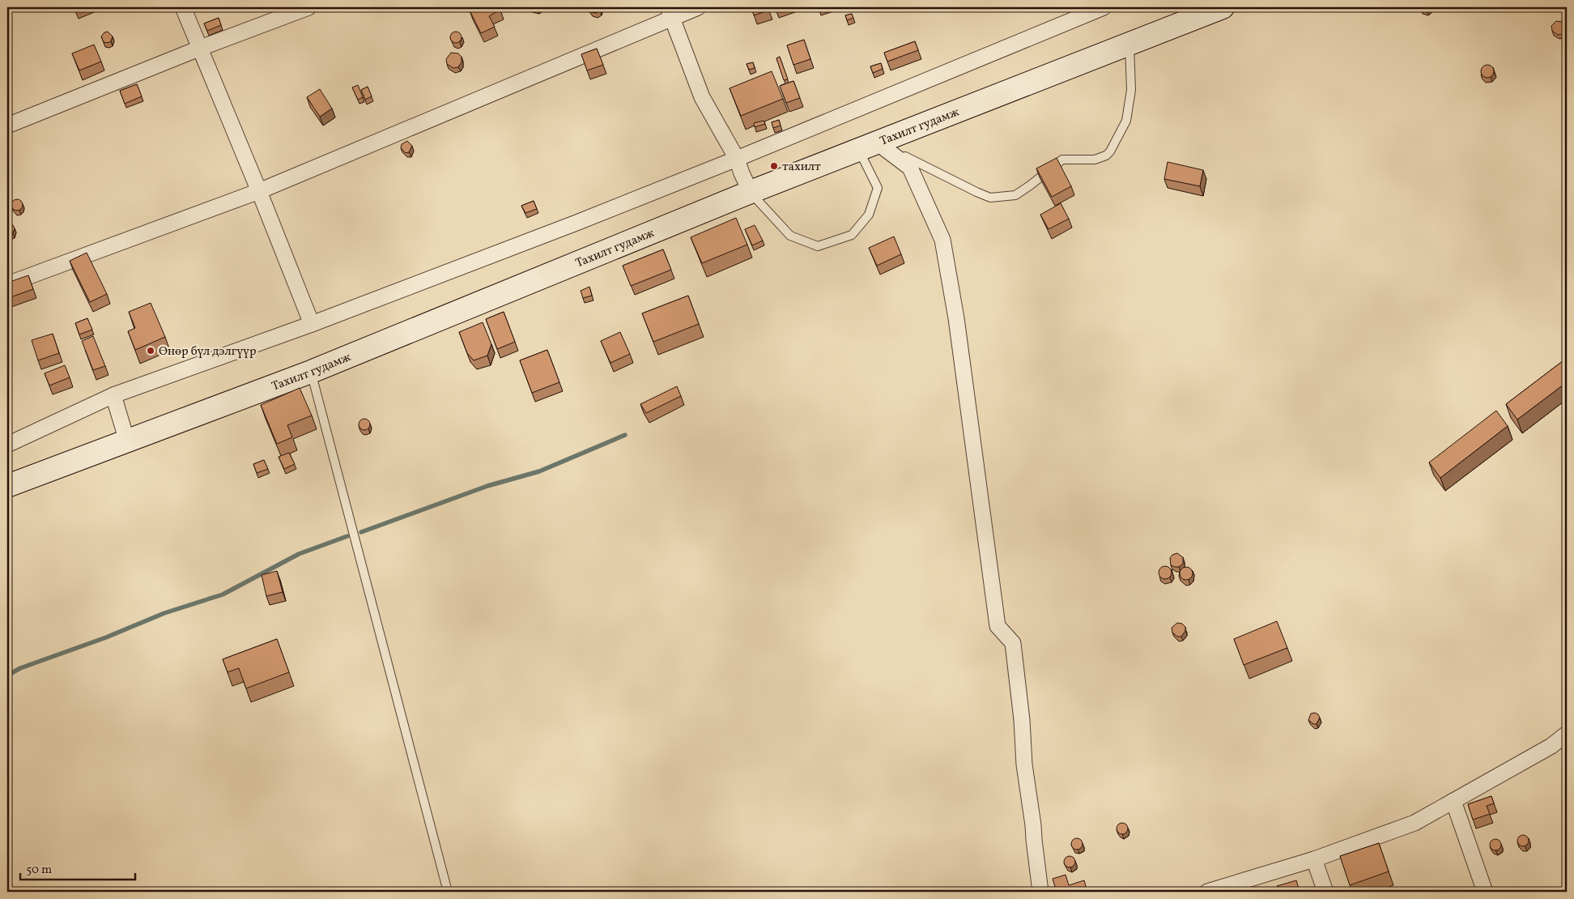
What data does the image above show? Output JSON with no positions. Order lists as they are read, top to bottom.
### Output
{
  "streets": {
    "main road": ["Тахилт гудамж"]
  },
  "places": ["тахилт", "Өнөр бүл дэлгүүр"],
  "scale_bar": "50 m"
}
